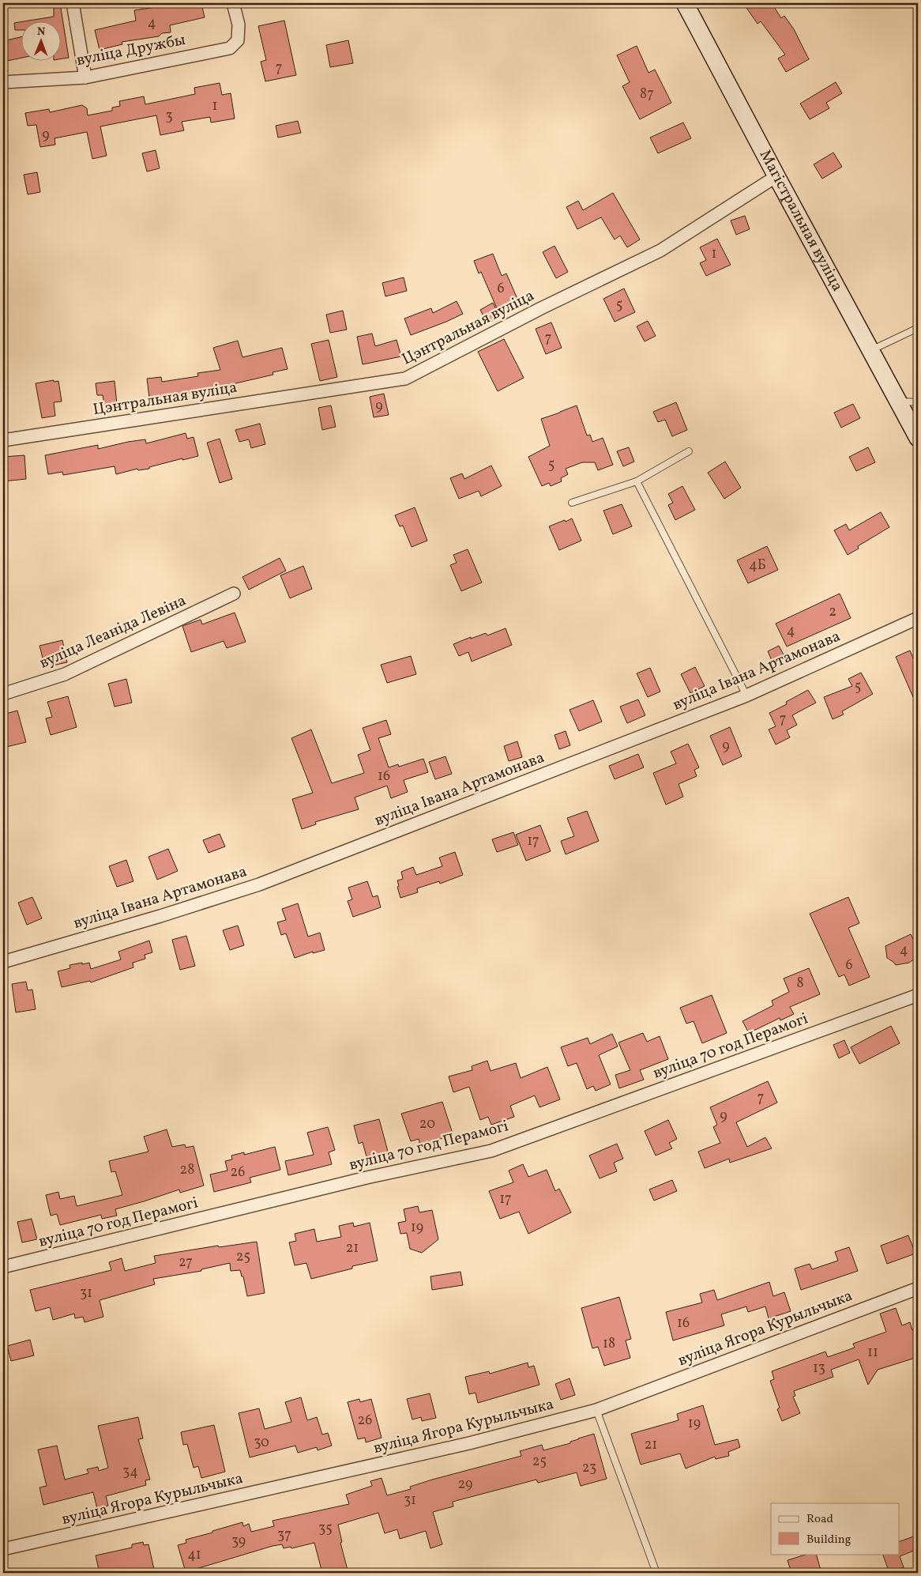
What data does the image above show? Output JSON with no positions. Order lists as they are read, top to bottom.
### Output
{
  "streets": {
    "main road": ["Магістральная вуліца"],
    "street": [
      "вуліца Дружбы",
      "Цэнтральная вуліца",
      "вуліца Леаніда Левіна",
      "вуліца Івана Артамонава",
      "вуліца 70 год Перамогі",
      "вуліца Ягора Курыльчыка"
    ]
  },
  "crossings": [
    ["Магістральная вуліца", "Цэнтральная вуліца"]
  ],
  "house_numbers": [
    "4",
    "7",
    "87",
    "1",
    "3",
    "9",
    "1",
    "6",
    "5",
    "7",
    "9",
    "5",
    "4Б",
    "2",
    "4",
    "5",
    "7",
    "9",
    "16",
    "17",
    "4",
    "6",
    "8",
    "7",
    "9",
    "20",
    "28",
    "26",
    "17",
    "19",
    "21",
    "25",
    "27",
    "31",
    "16",
    "18",
    "11",
    "13",
    "26",
    "19",
    "30",
    "21",
    "25",
    "23",
    "34",
    "29",
    "31",
    "35",
    "37",
    "39",
    "41"
  ],
  "legend": ["Road", "Building"],
  "north": "top"
}
